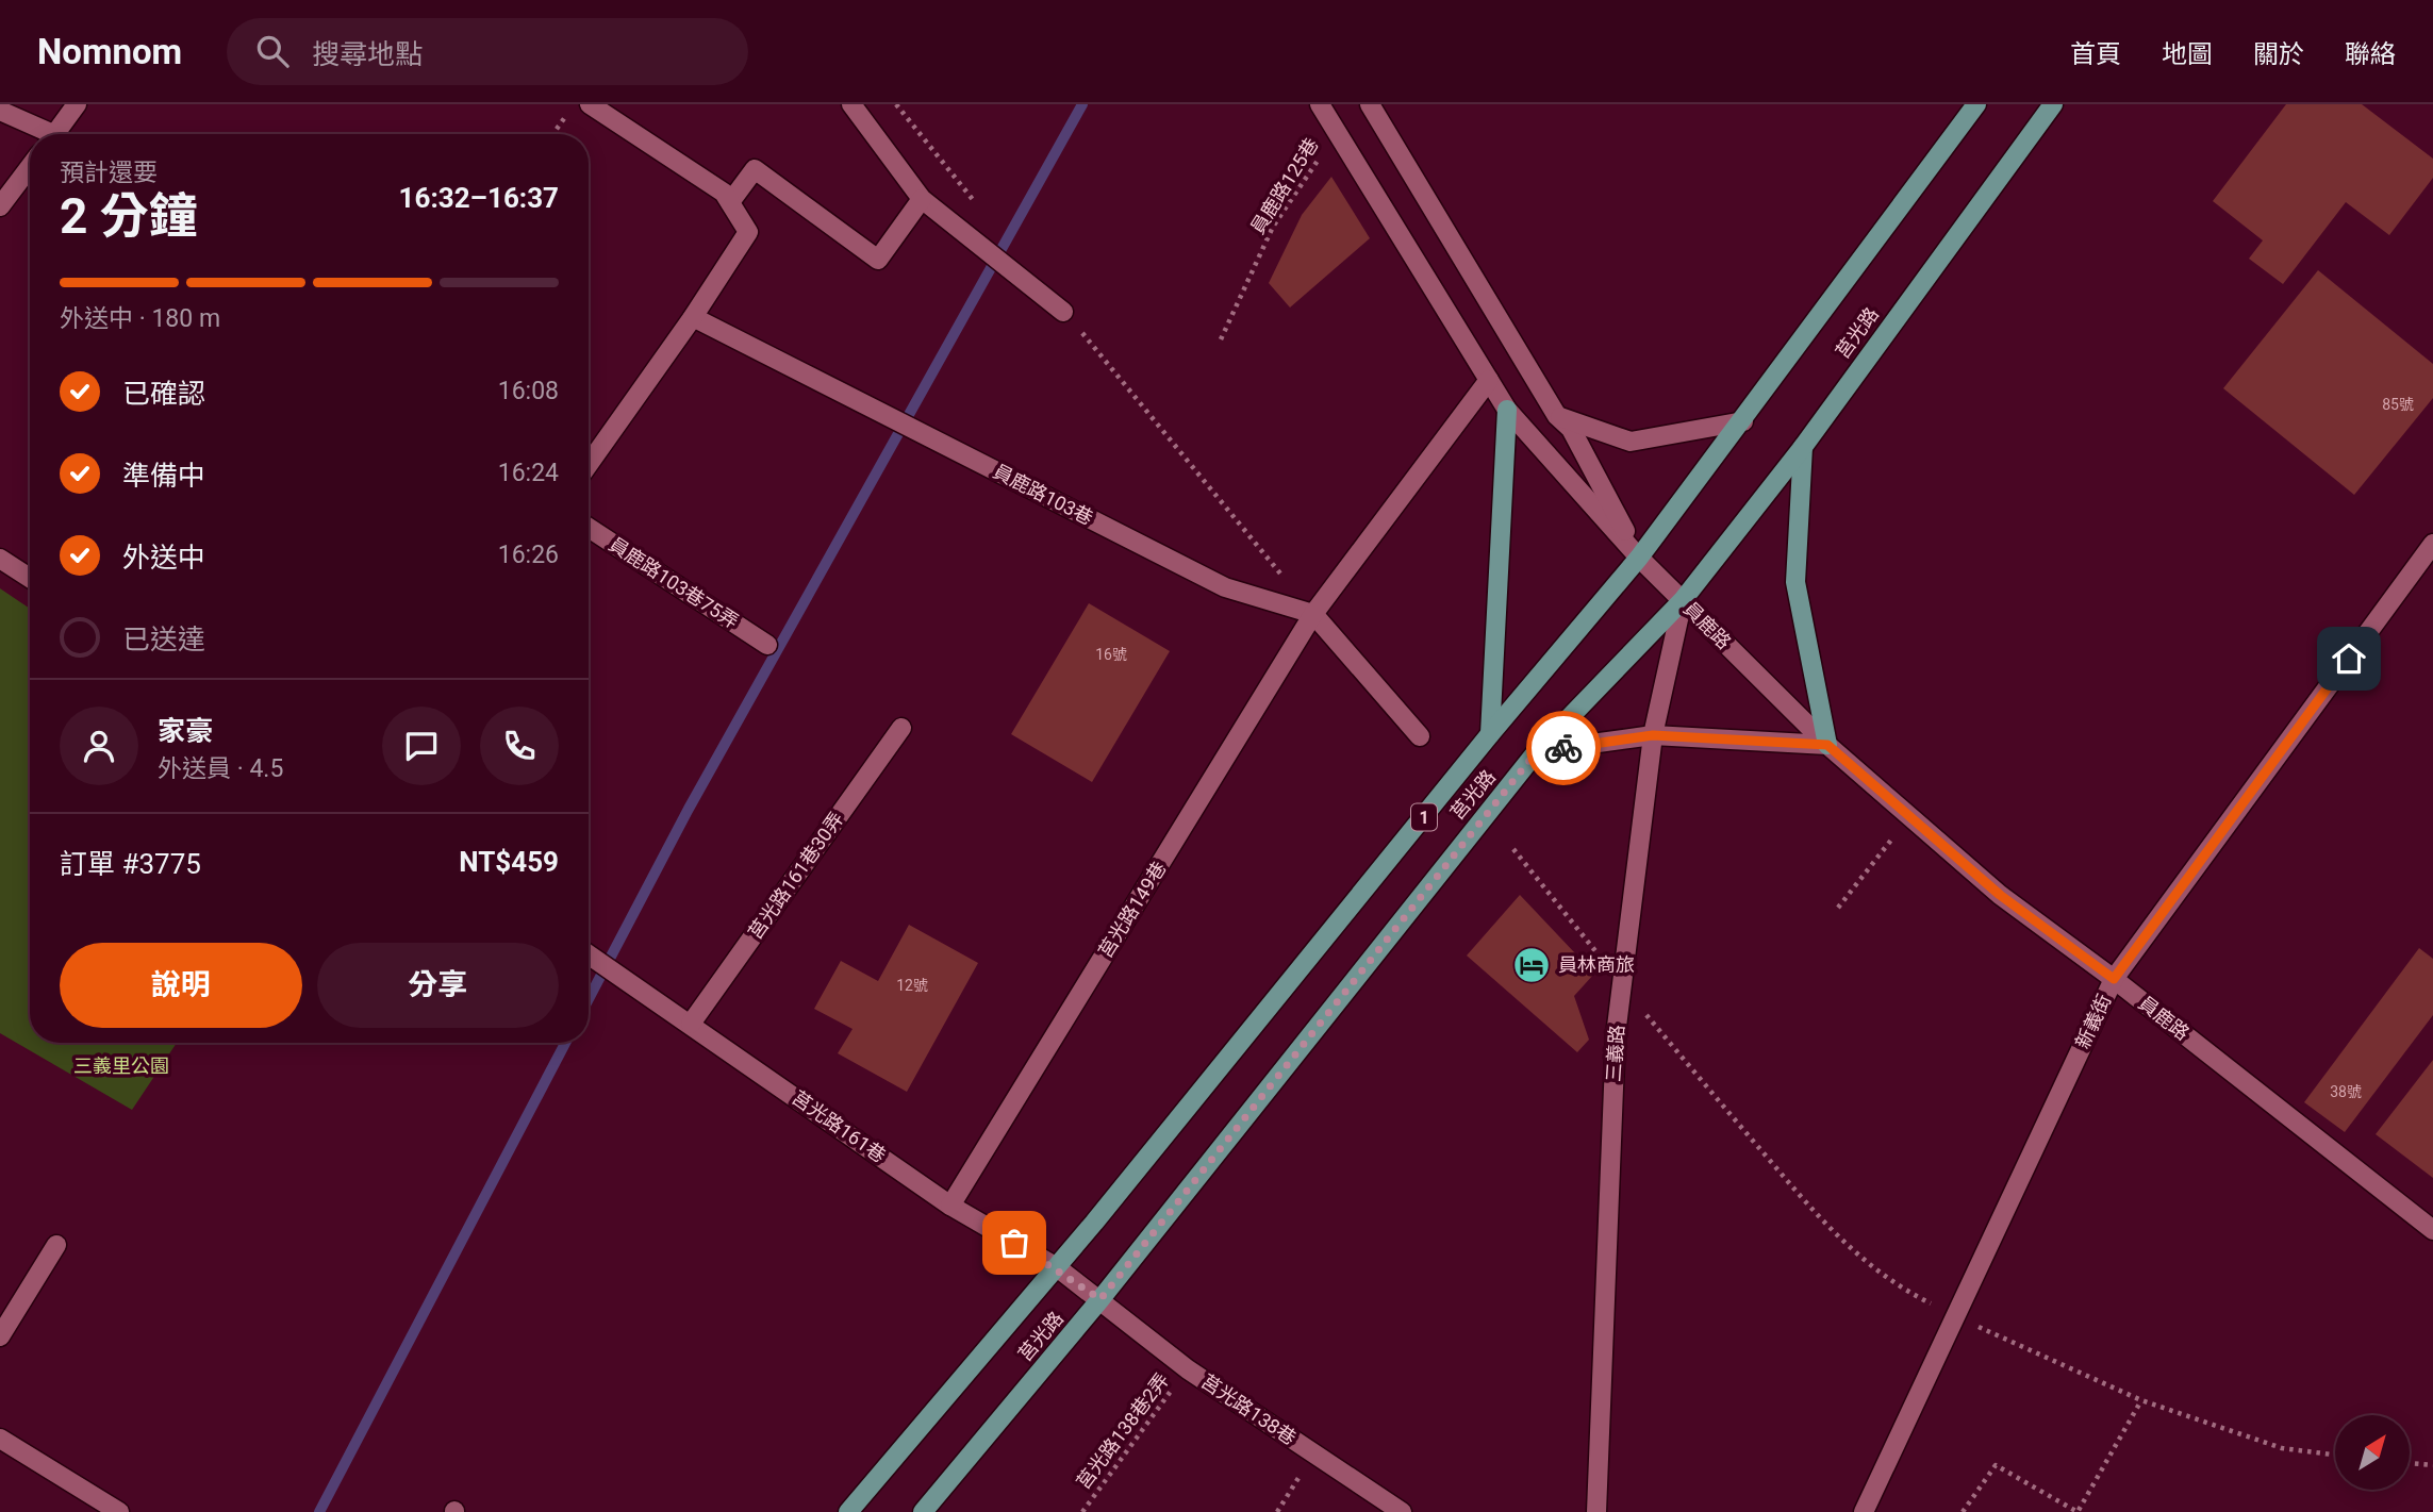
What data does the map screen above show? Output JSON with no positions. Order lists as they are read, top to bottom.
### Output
{
  "streets": {
    "main road": ["莒光路", "1"],
    "street": [
      "員鹿路103巷",
      "員鹿路103巷75弄",
      "員鹿路",
      "莒光路161巷30弄",
      "莒光路149巷",
      "新義街",
      "三義路",
      "莒光路161巷",
      "莒光路138巷"
    ],
    "path": ["員鹿路125巷", "莒光路138巷2弄"]
  },
  "crossings": [
    ["員鹿路125巷", "員鹿路"],
    ["莒光路", "員鹿路"],
    ["莒光路", "三義路"],
    ["莒光路", "莒光路161巷"],
    ["莒光路", "莒光路138巷"],
    ["員鹿路103巷", "莒光路149巷"],
    ["員鹿路", "新義街"],
    ["員鹿路", "三義路"],
    ["莒光路161巷30弄", "莒光路161巷"],
    ["莒光路149巷", "莒光路161巷"],
    ["莒光路161巷", "莒光路138巷"],
    ["莒光路138巷", "莒光路138巷2弄"]
  ],
  "parks": ["三義里公園"],
  "places": {
    "hotel": ["員林商旅"]
  },
  "house_numbers": [
    "85號",
    "16號",
    "12號",
    "38號"
  ],
  "north": "top right",
  "page": {
    "header": "Nomnom",
    "search": "搜尋地點",
    "nav": [
      "首頁",
      "地圖",
      "關於",
      "聯絡"
    ],
    "heading": ["2 分鐘", "預計還要", "16:32–16:37"],
    "panel": [
      "家豪",
      "外送員 · 4.5",
      "訂單 #3775",
      "NT$459"
    ],
    "bar": "外送中 · 180 m",
    "list": [
      ["已確認", "16:08"],
      ["準備中", "16:24"],
      ["外送中", "16:26"],
      "已送達"
    ],
    "buttons": ["說明", "分享"]
  }
}
